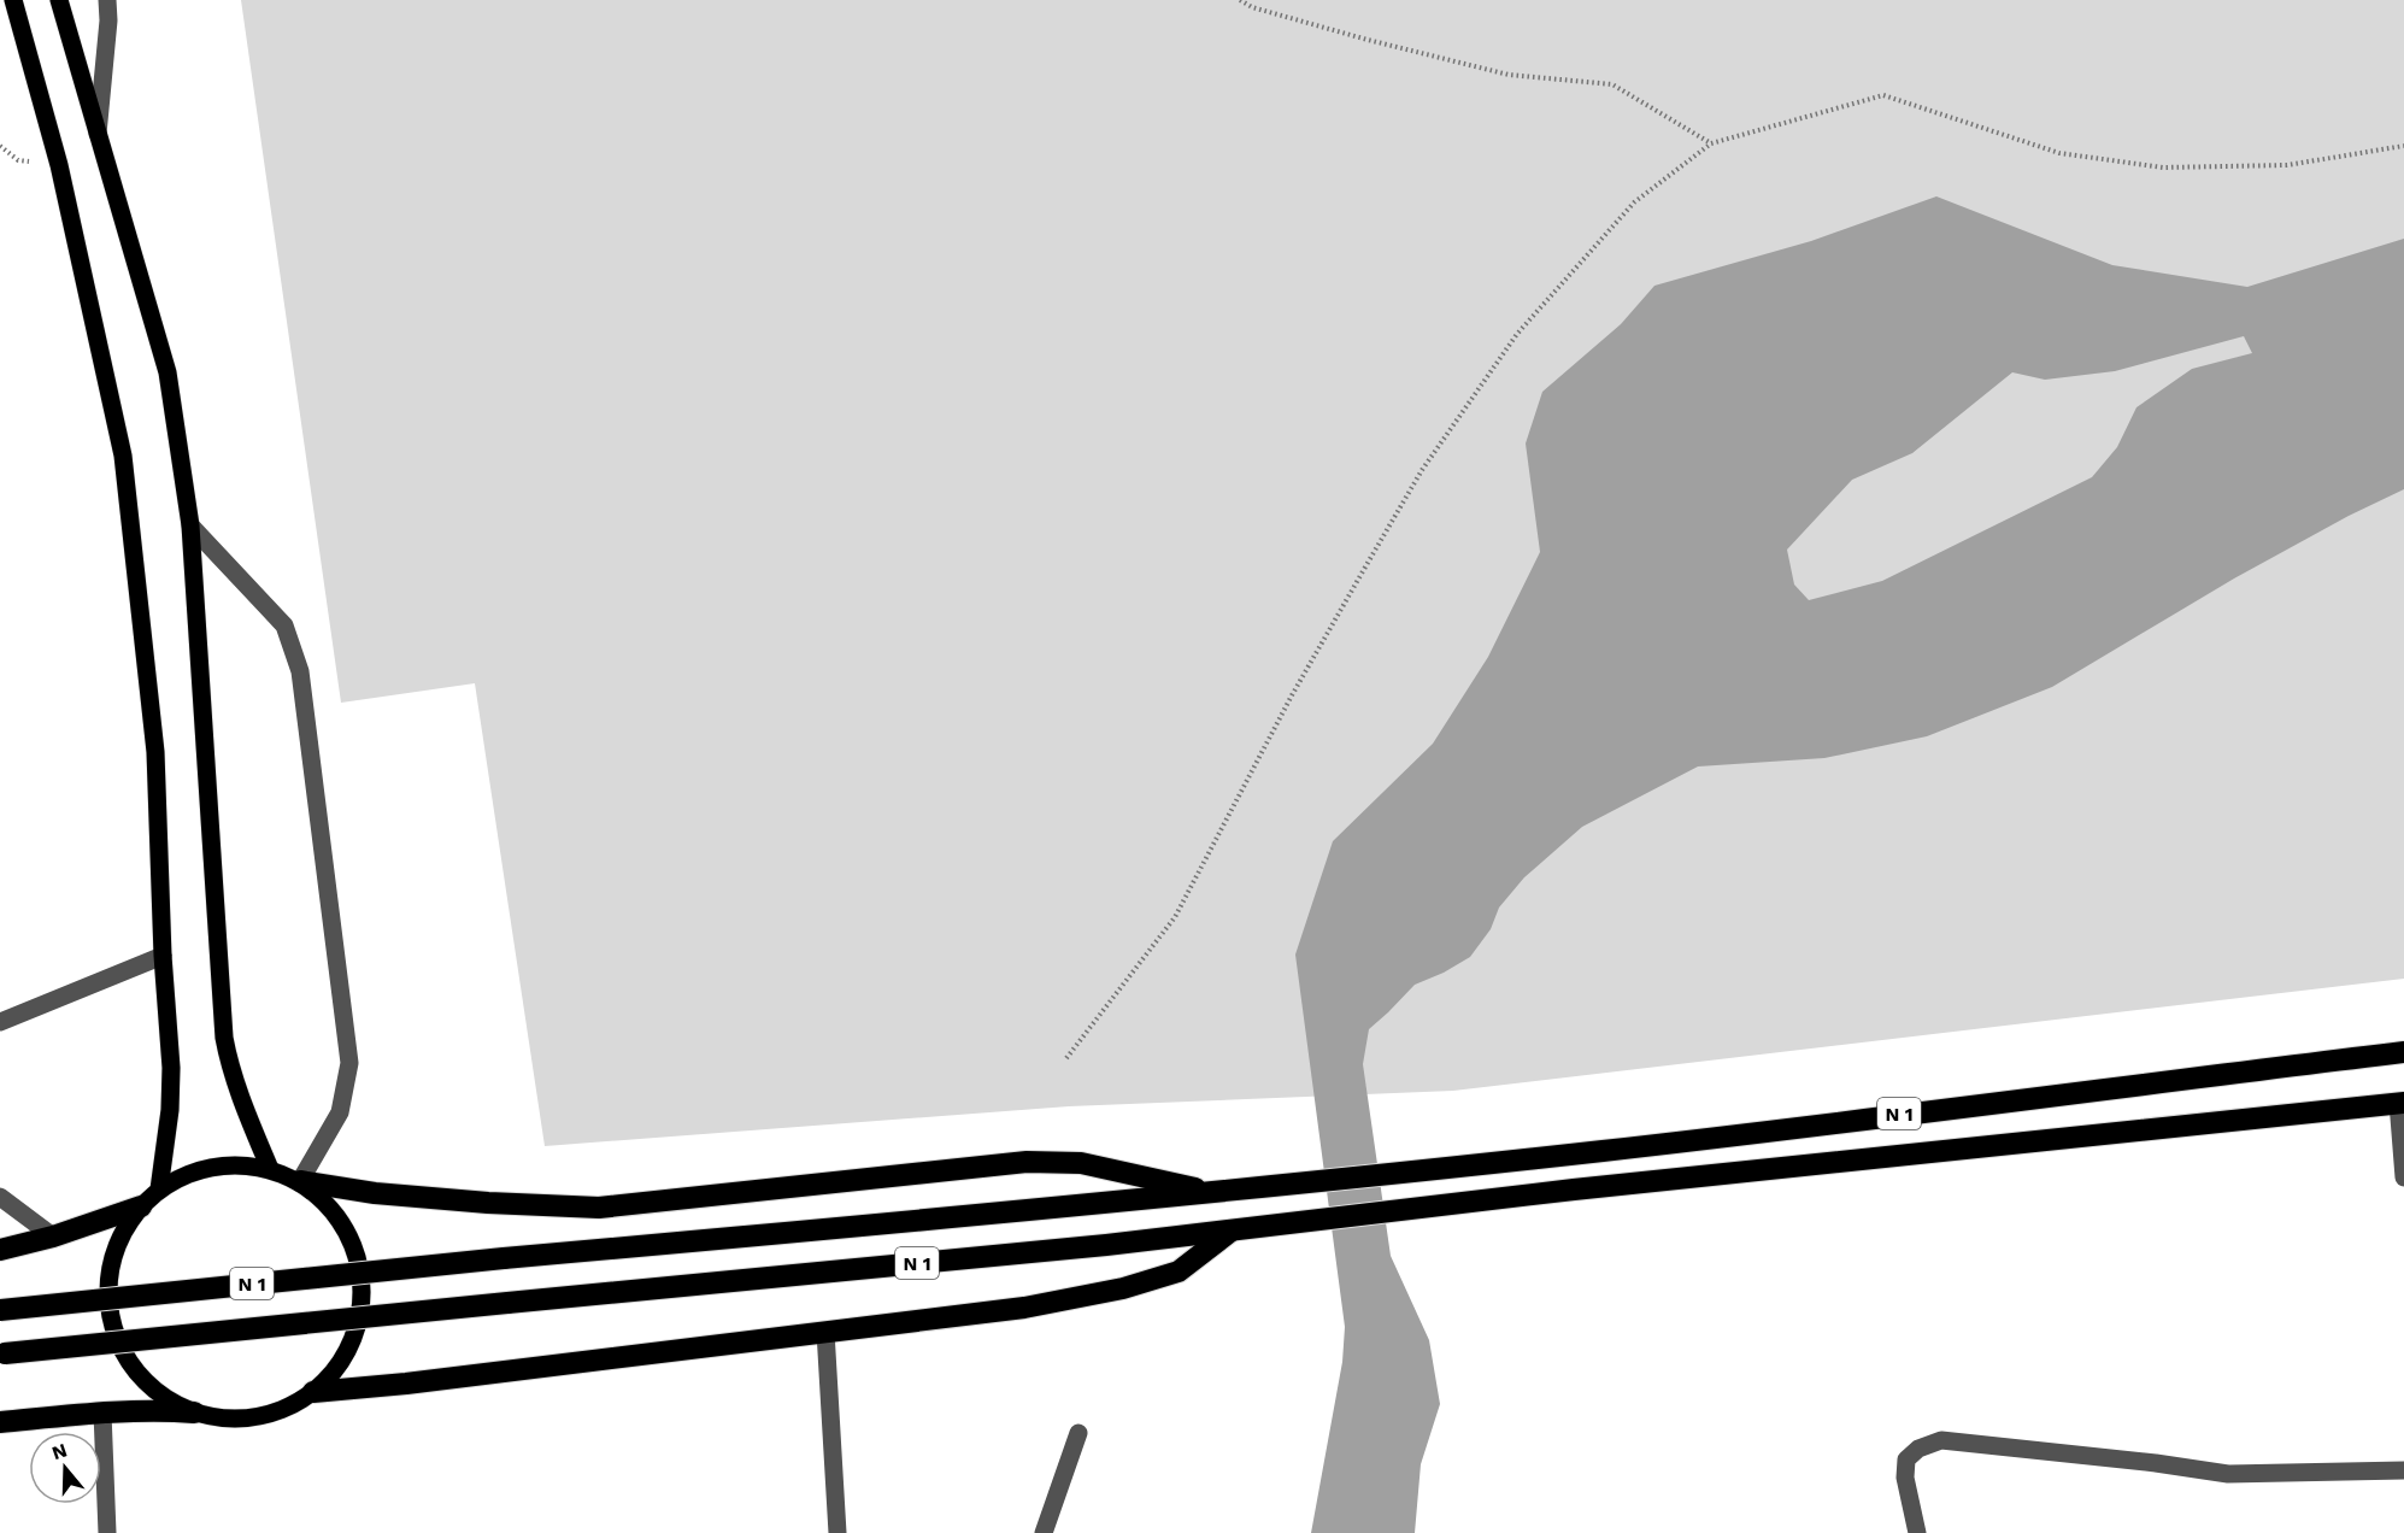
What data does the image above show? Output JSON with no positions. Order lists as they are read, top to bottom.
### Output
{
  "streets": {
    "highway": ["N 1"]
  },
  "north": "top"
}
